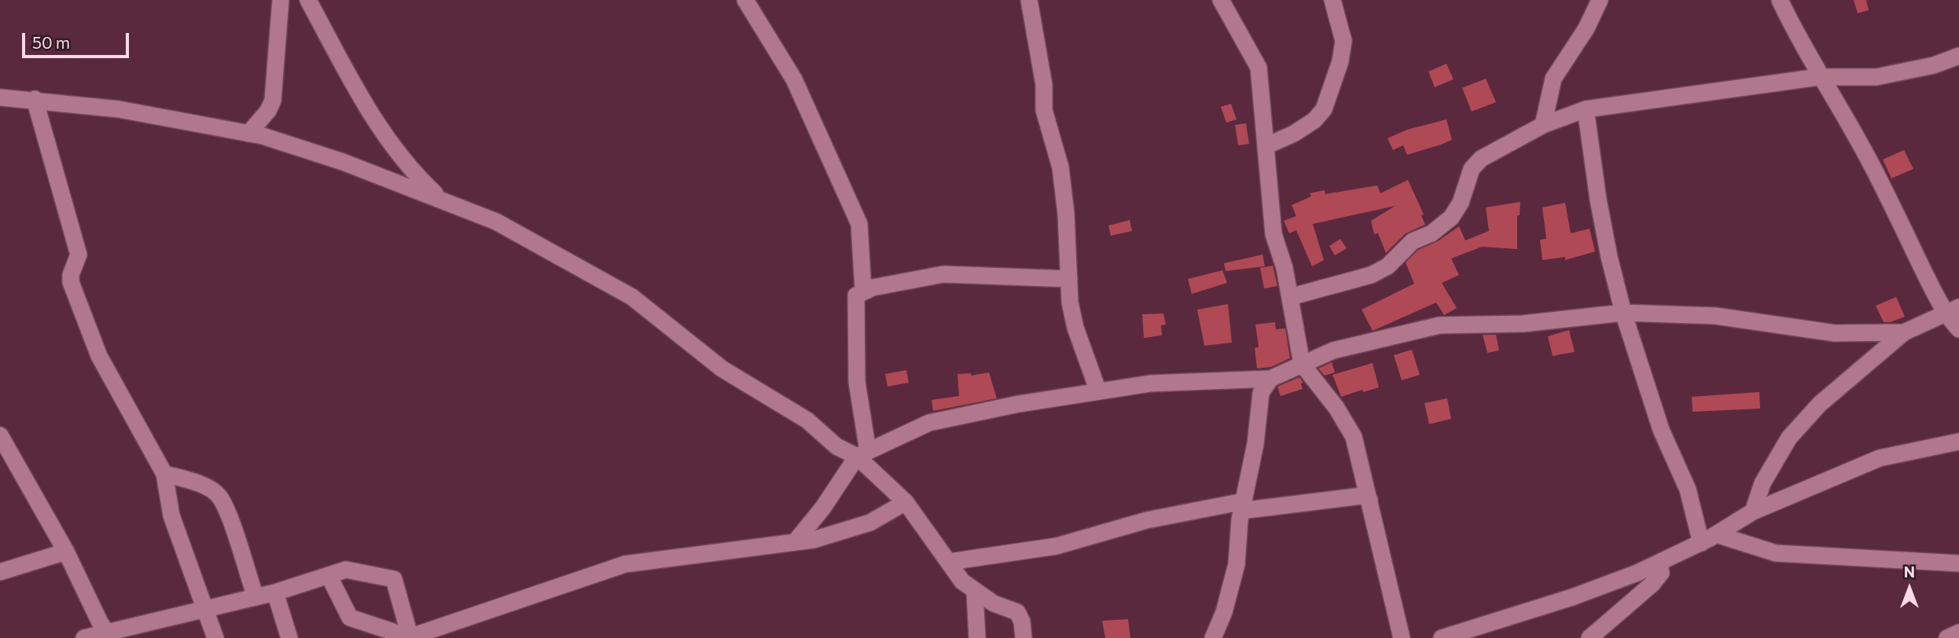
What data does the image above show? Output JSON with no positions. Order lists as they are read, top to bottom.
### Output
{
  "scale_bar": "50 m",
  "north": "top"
}
